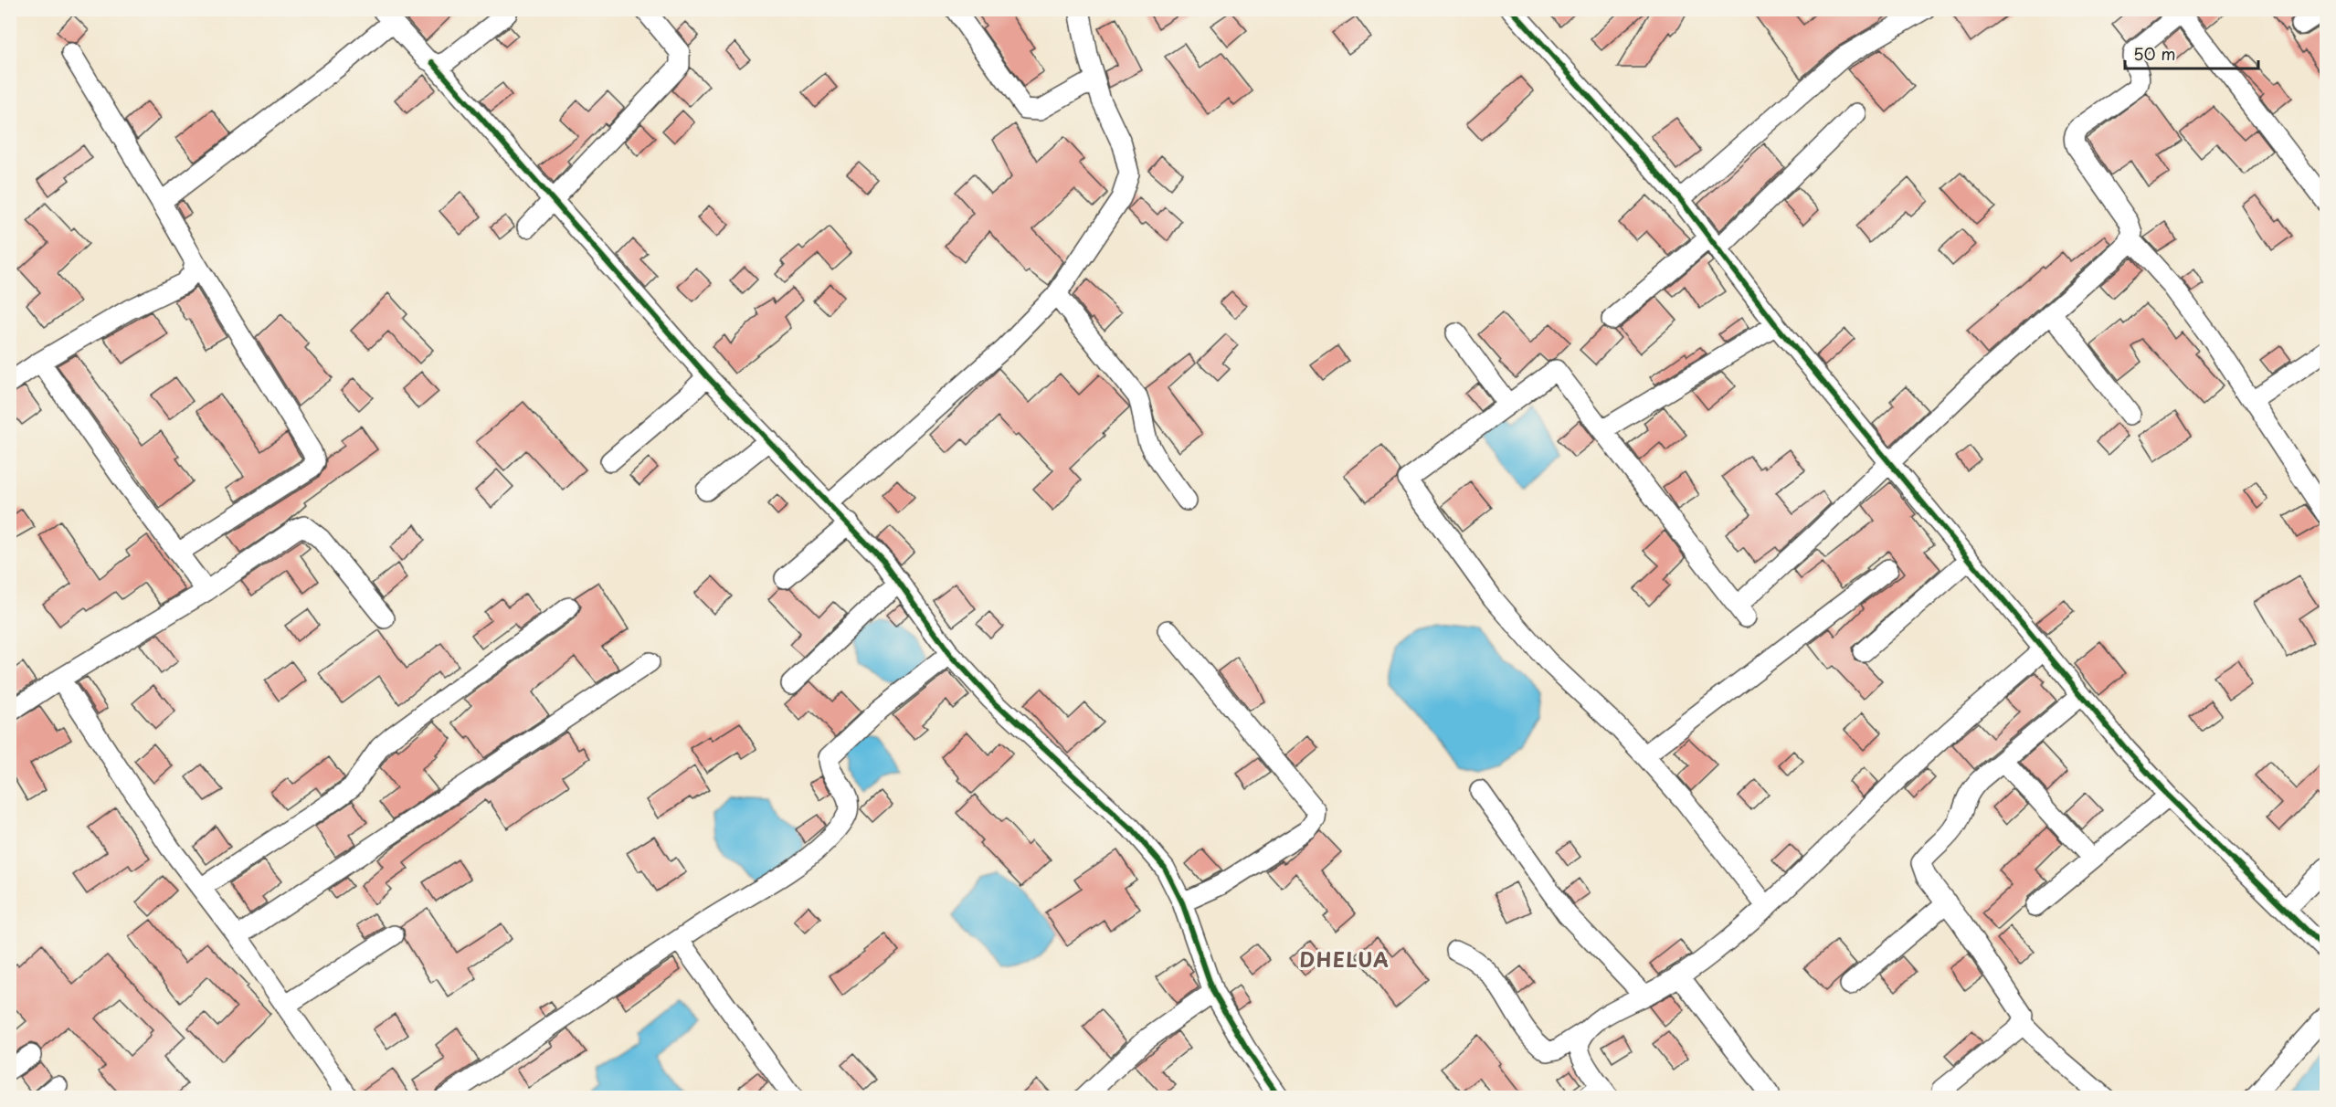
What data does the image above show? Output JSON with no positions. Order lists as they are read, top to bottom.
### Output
{
  "districts": ["DHELUA"],
  "scale_bar": "50 m"
}
